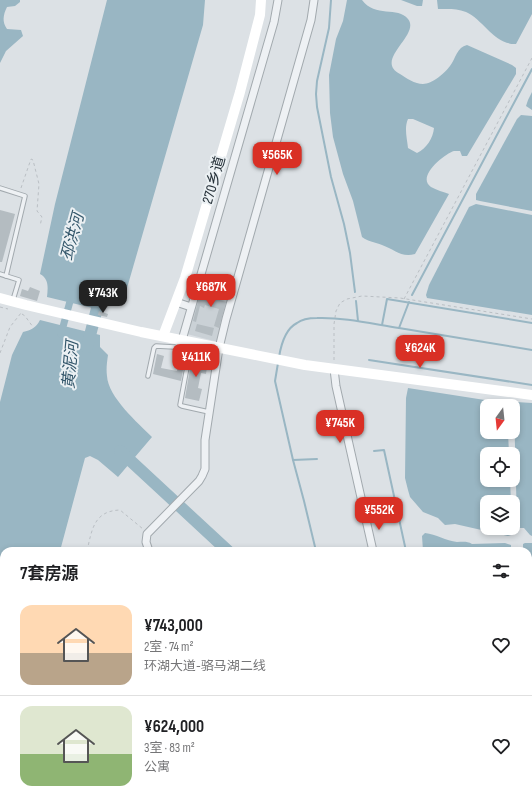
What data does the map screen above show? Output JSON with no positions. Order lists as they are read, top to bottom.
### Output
{
  "streets": {
    "street": ["270乡道"]
  },
  "water": ["邳洪河", "黄泥河"],
  "north": "bottom",
  "page": {
    "price": [
      "¥565K",
      "¥687K",
      "¥743K",
      "¥624K",
      "¥411K",
      "¥745K",
      "¥552K"
    ],
    "heading": "7套房源",
    "list": [
      {
        "name": "¥743,000",
        "note": "2室 · 74 m² · 环湖大道-骆马湖二线"
      },
      {
        "name": "¥624,000",
        "note": "3室 · 83 m² · 公寓"
      }
    ]
  }
}
